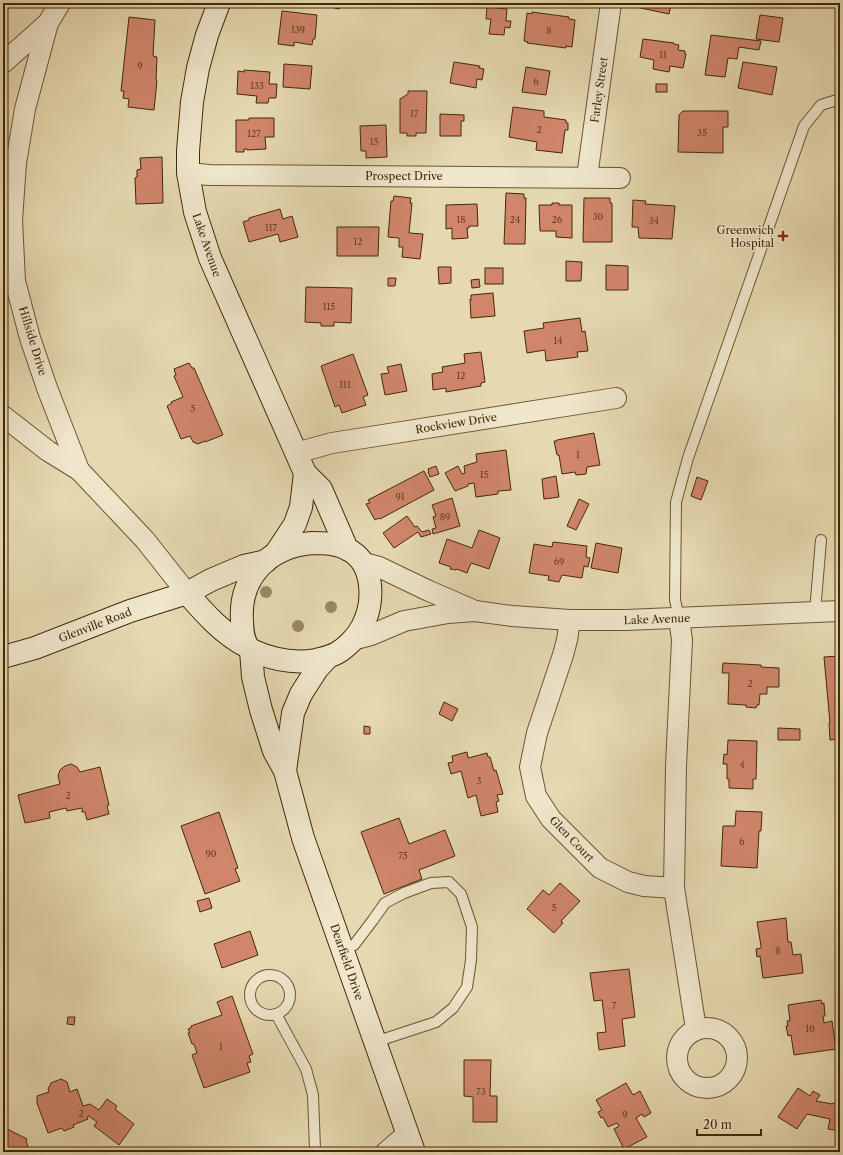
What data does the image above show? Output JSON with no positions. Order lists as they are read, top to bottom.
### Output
{
  "streets": {
    "main road": ["Lake Avenue", "Glenville Road", "Dearfield Drive"],
    "street": [
      "Farley Street",
      "Prospect Drive",
      "Hillside Drive",
      "Rockview Drive",
      "Glen Court"
    ]
  },
  "crossings": [
    ["Farley Street", "Prospect Drive"],
    ["Prospect Drive", "Lake Avenue"],
    ["Lake Avenue", "Rockview Drive"],
    ["Lake Avenue", "Glenville Road"],
    ["Lake Avenue", "Glen Court"],
    ["Lake Avenue", "Dearfield Drive"],
    ["Hillside Drive", "Glenville Road"],
    ["Glenville Road", "Dearfield Drive"]
  ],
  "places": {
    "health": ["Greenwich Hospital"]
  },
  "house_numbers": [
    "139",
    "8",
    "11",
    "9",
    "6",
    "133",
    "17",
    "2",
    "35",
    "127",
    "15",
    "30",
    "18",
    "24",
    "26",
    "34",
    "117",
    "12",
    "115",
    "14",
    "12",
    "111",
    "5",
    "1",
    "15",
    "91",
    "89",
    "69",
    "2",
    "4",
    "3",
    "2",
    "6",
    "90",
    "75",
    "5",
    "8",
    "7",
    "10",
    "1",
    "73",
    "2",
    "9"
  ],
  "scale_bar": "20 m"
}
